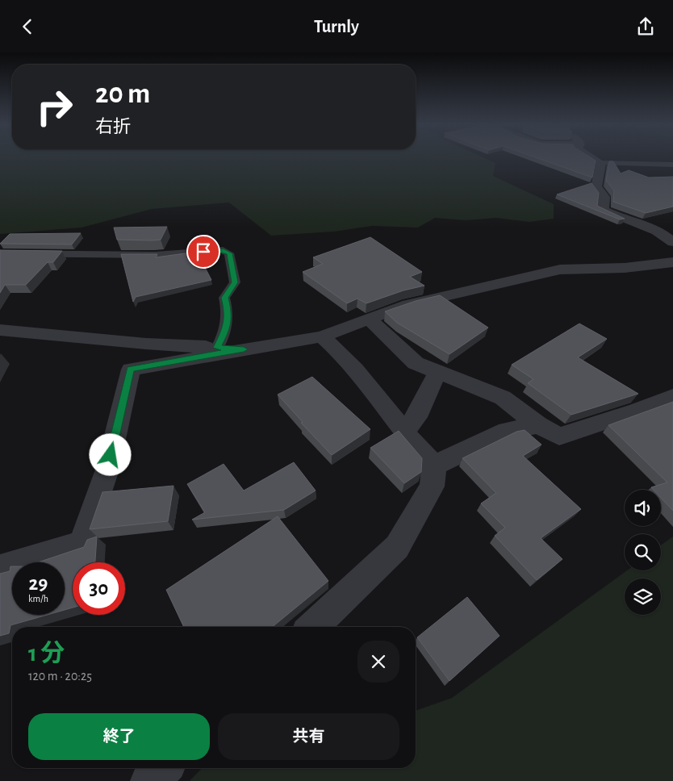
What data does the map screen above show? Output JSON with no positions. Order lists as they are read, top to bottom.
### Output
{
  "page": {
    "header": "Turnly",
    "turn": ["20 m", "右折"],
    "speed": "29 km/h",
    "limit": "30",
    "heading": ["1 分", "120 m · 20:25"],
    "buttons": ["終了", "共有"]
  }
}
